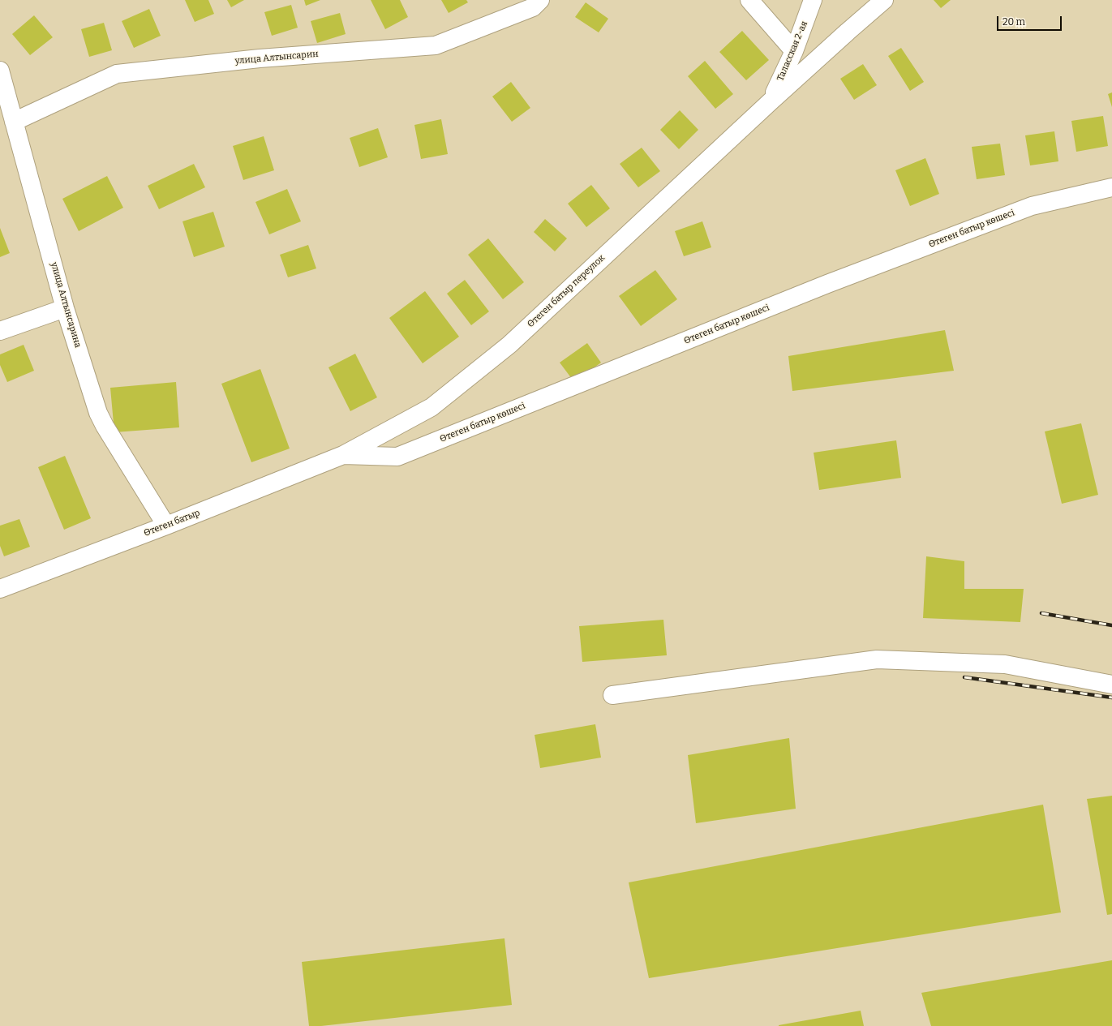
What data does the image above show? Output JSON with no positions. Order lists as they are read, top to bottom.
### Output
{
  "streets": {
    "street": [
      "Таласская 2-ая",
      "улица Алтынсарин",
      "Өтеген батыр көшесі",
      "Өтеген батыр переулок",
      "улица Алтынсарина",
      "Өтеген батыр"
    ]
  },
  "crossings": [
    ["Таласская 2-ая", "Өтеген батыр переулок"],
    ["улица Алтынсарин", "улица Алтынсарина"],
    ["Өтеген батыр көшесі", "Өтеген батыр переулок"],
    ["Өтеген батыр көшесі", "Өтеген батыр"],
    ["Өтеген батыр переулок", "Өтеген батыр"],
    ["улица Алтынсарина", "Өтеген батыр"]
  ],
  "scale_bar": "20 m"
}
